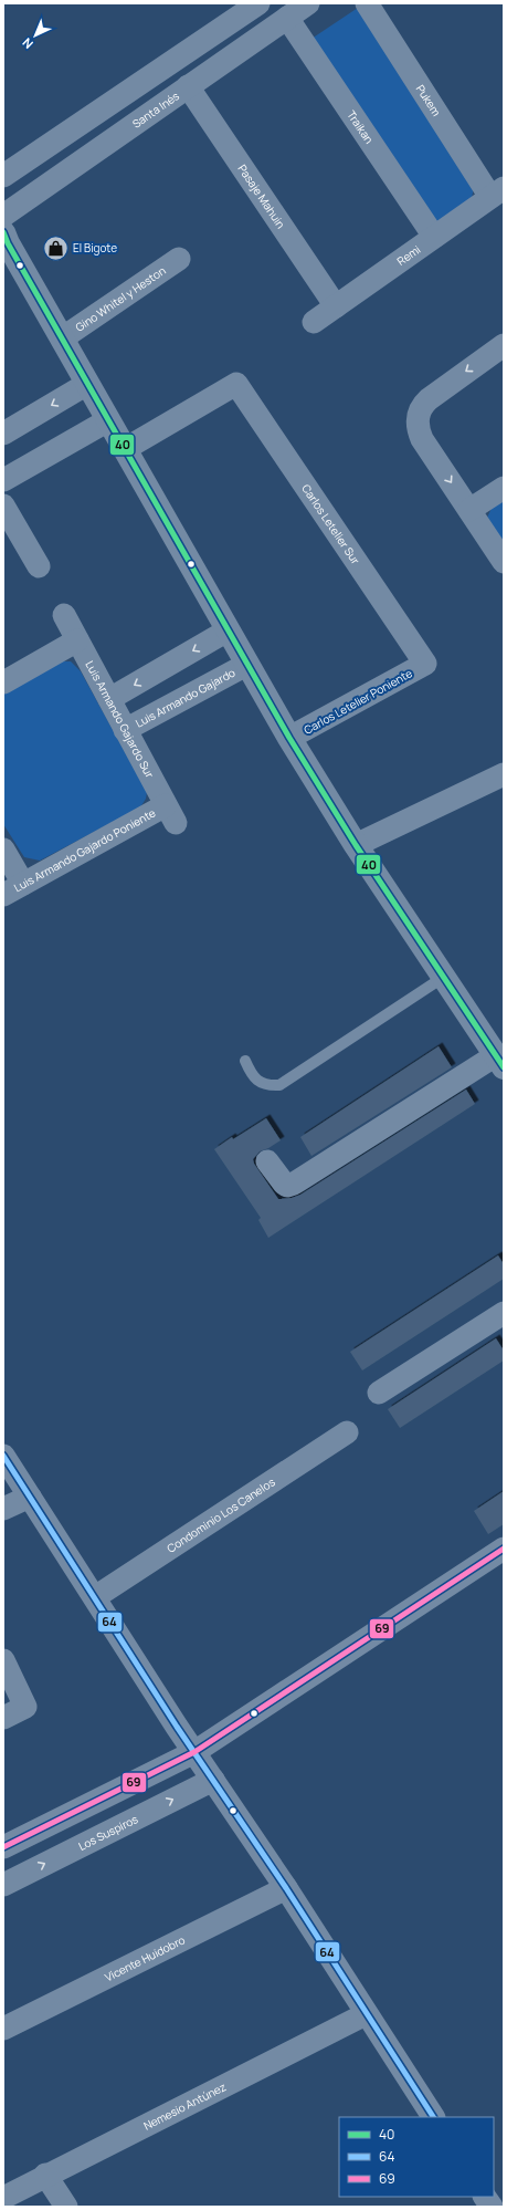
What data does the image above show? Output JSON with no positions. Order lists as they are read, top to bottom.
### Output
{
  "streets": {
    "street": [
      "Pukem",
      "Santa Inés",
      "Traikan",
      "Pasaje Mahuin",
      "Remi",
      "Gino Whitel y Heston",
      "Carlos Letelier Sur",
      "Luis Armando Gajardo",
      "Carlos Letelier Poniente",
      "Luis Armando Gajardo Sur",
      "Luis Armando Gajardo Poniente",
      "Condominio Los Canelos",
      "Los Suspiros",
      "Vicente Huidobro",
      "Nemesio Antúnez"
    ]
  },
  "crossings": [
    ["Pukem", "Remi"],
    ["Santa Inés", "Traikan"],
    ["Santa Inés", "Pasaje Mahuin"],
    ["Traikan", "Remi"],
    ["Pasaje Mahuin", "Remi"],
    ["Carlos Letelier Sur", "Carlos Letelier Poniente"],
    ["Luis Armando Gajardo", "Luis Armando Gajardo Sur"],
    ["Luis Armando Gajardo Sur", "Luis Armando Gajardo Poniente"]
  ],
  "places": {
    "shop": ["El Bigote"]
  },
  "lines": ["transit line 40", "transit line 64", "transit line 69"],
  "legend": ["40", "64", "69"],
  "north": "bottom left"
}
